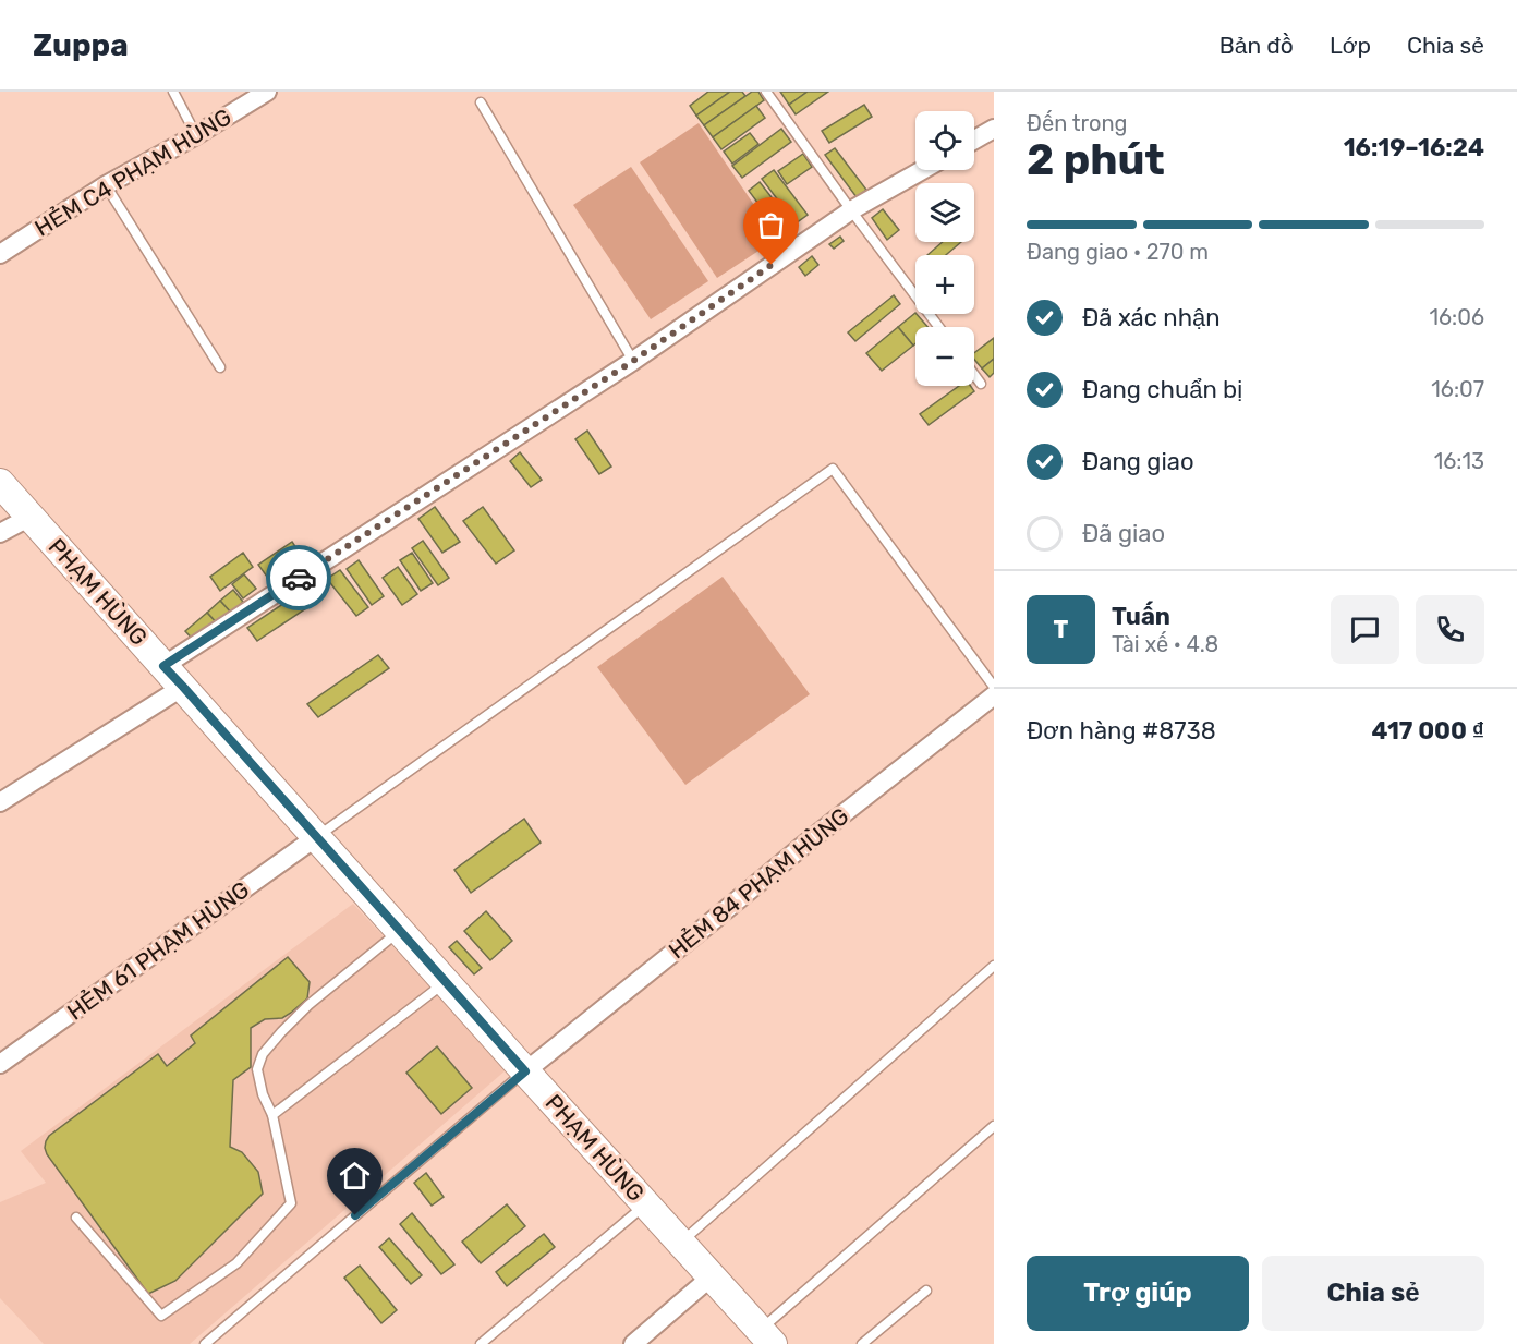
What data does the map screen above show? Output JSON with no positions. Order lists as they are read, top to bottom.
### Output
{
  "streets": {
    "main road": ["PHẠM HÙNG"],
    "street": ["HẺM C4 PHẠM HÙNG", "HẺM 84 PHẠM HÙNG", "HẺM 61 PHẠM HÙNG"]
  },
  "crossings": [
    ["PHẠM HÙNG", "HẺM 84 PHẠM HÙNG"],
    ["PHẠM HÙNG", "HẺM 61 PHẠM HÙNG"]
  ],
  "page": {
    "header": "Zuppa",
    "nav": ["Bản đồ", "Lớp", "Chia sẻ"],
    "heading": ["2 phút", "Đến trong", "16:19–16:24"],
    "panel": [
      "Tuấn",
      "Tài xế · 4.8",
      "Đơn hàng #8738",
      "417 000 ₫"
    ],
    "map_buttons": ["+", "−"],
    "bar": "Đang giao · 270 m",
    "list": [
      ["Đã xác nhận", "16:06"],
      ["Đang chuẩn bị", "16:07"],
      ["Đang giao", "16:13"],
      "Đã giao"
    ],
    "round": "T",
    "buttons": ["Trợ giúp", "Chia sẻ"]
  }
}
